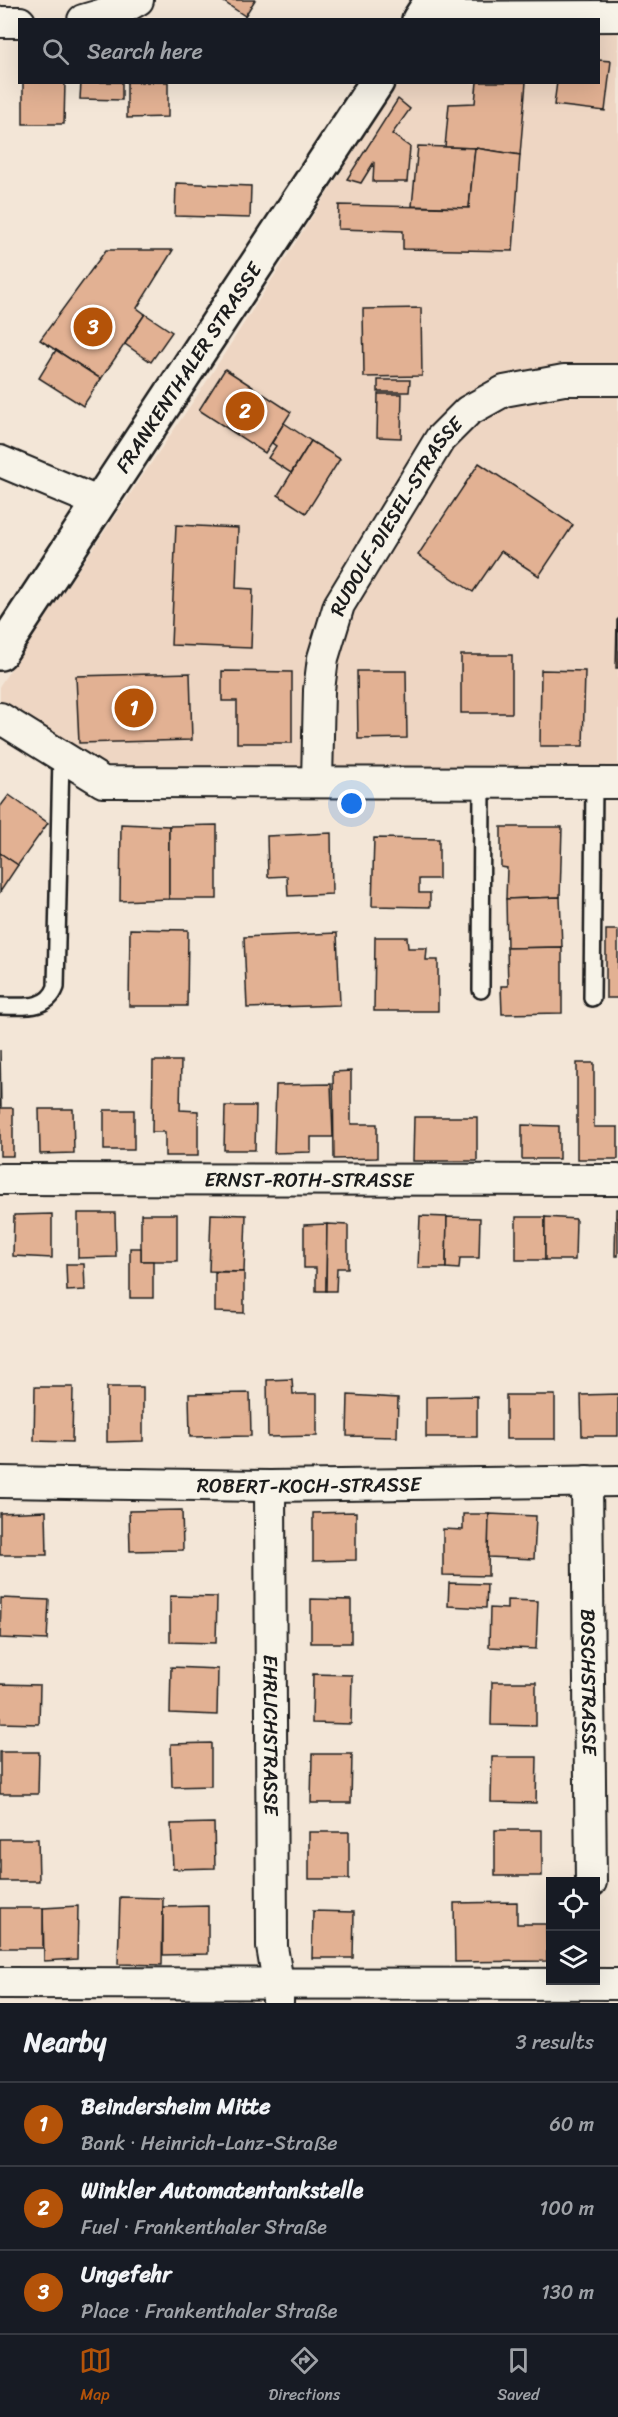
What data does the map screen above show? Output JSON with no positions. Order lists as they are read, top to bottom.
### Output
{
  "streets": {
    "street": [
      "FRANKENTHALER STRASSE",
      "RUDOLF-DIESEL-STRASSE",
      "ERNST-ROTH-STRASSE",
      "ROBERT-KOCH-STRASSE",
      "BOSCHSTRASSE",
      "EHRLICHSTRASSE"
    ]
  },
  "crossings": [
    ["ROBERT-KOCH-STRASSE", "BOSCHSTRASSE"],
    ["ROBERT-KOCH-STRASSE", "EHRLICHSTRASSE"]
  ],
  "page": {
    "search": "Search here",
    "pins": ["3", "2", "1"],
    "heading": ["Nearby", "3 results"],
    "list": [
      {
        "mark": "1",
        "name": "Beindersheim Mitte",
        "note": "Bank · Heinrich-Lanz-Straße",
        "value": "60 m"
      },
      {
        "mark": "2",
        "name": "Winkler Automatentankstelle",
        "note": "Fuel · Frankenthaler Straße",
        "value": "100 m"
      },
      {
        "mark": "3",
        "name": "Ungefehr",
        "note": "Place · Frankenthaler Straße",
        "value": "130 m"
      }
    ],
    "nav": ["Map", "Directions", "Saved"]
  }
}
